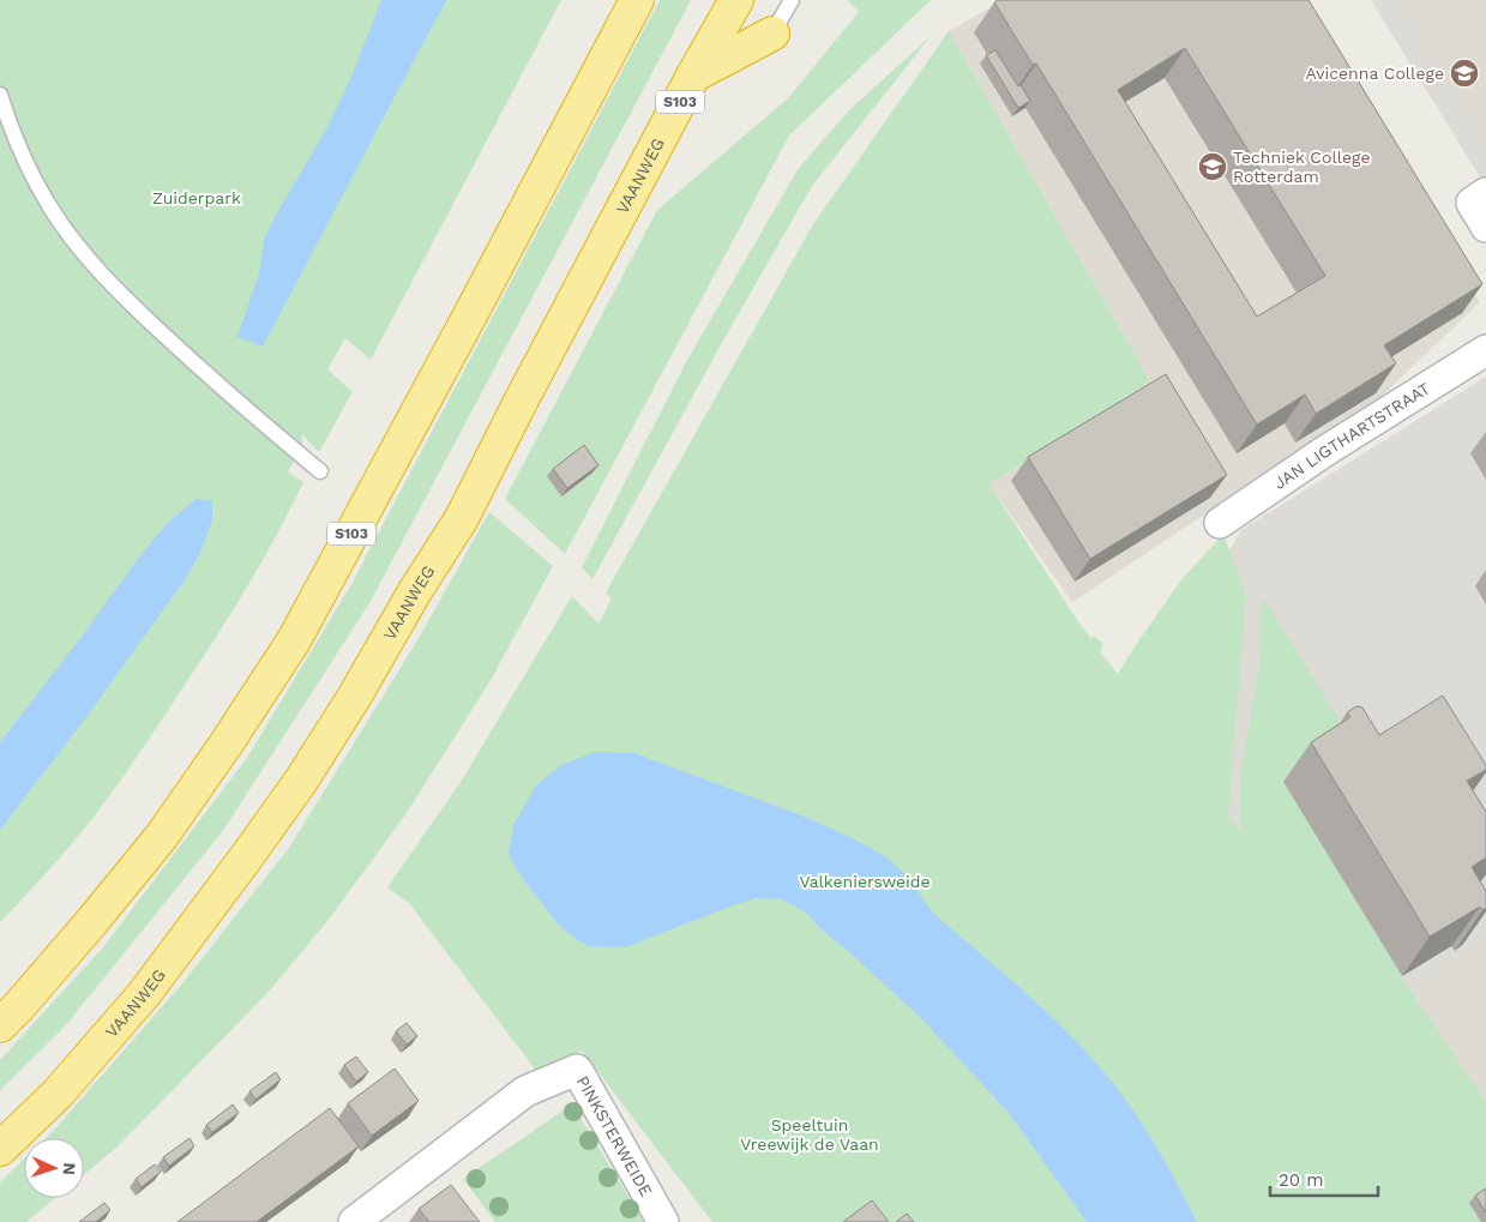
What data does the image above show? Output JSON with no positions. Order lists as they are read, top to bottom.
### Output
{
  "streets": {
    "highway": ["S103", "VAANWEG"],
    "street": ["JAN LIGTHARTSTRAAT", "PINKSTERWEIDE"]
  },
  "parks": ["Zuiderpark", "Valkeniersweide", "Speeltuin Vreewijk de Vaan"],
  "places": {
    "school or university": ["Avicenna College", "Techniek College Rotterdam"]
  },
  "scale_bar": "20 m",
  "north": "right"
}
